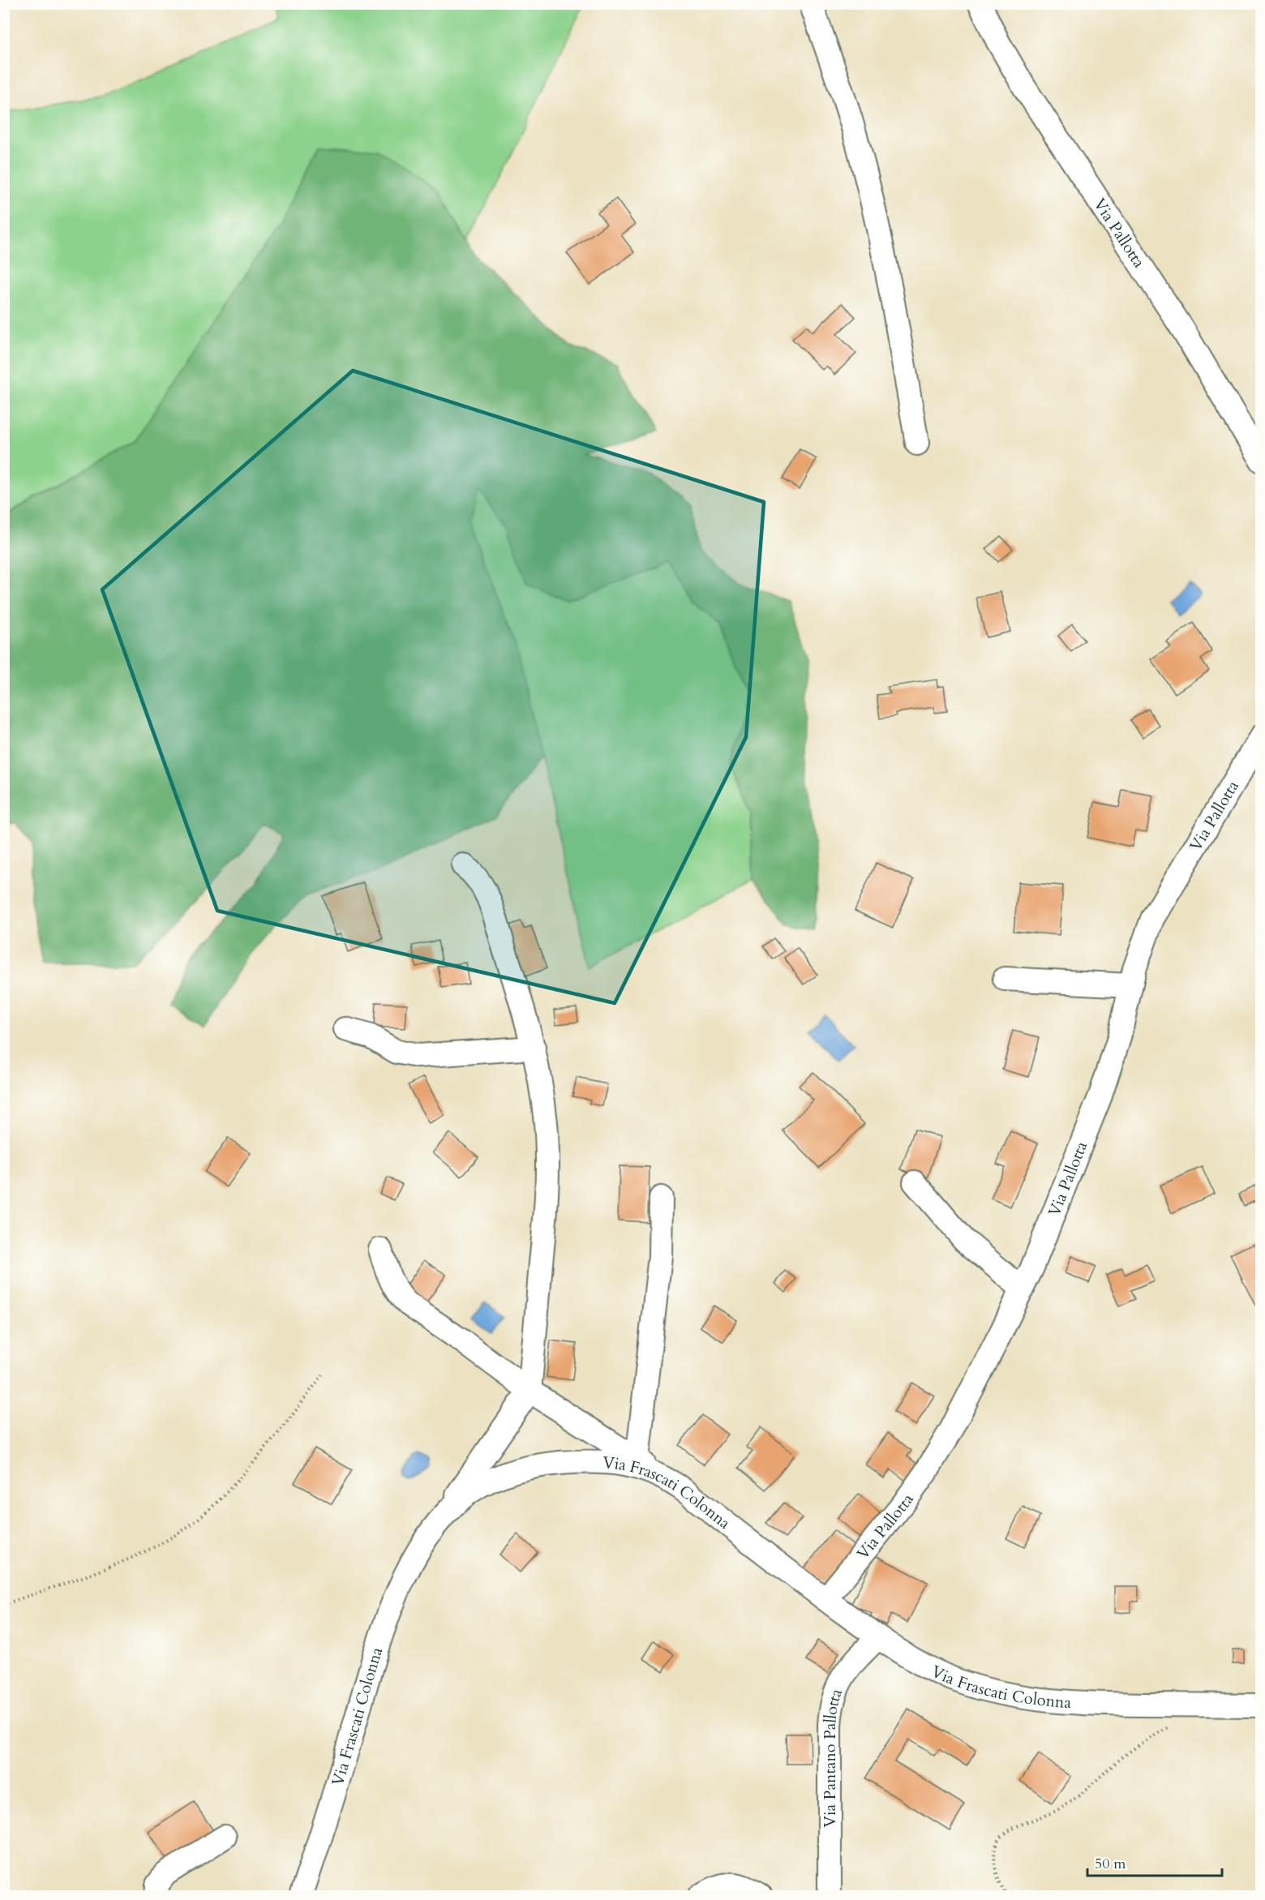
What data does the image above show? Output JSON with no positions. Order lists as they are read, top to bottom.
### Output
{
  "streets": {
    "street": ["Via Pallotta", "Via Frascati Colonna", "Via Pantano Pallotta"]
  },
  "crossings": [
    ["Via Pallotta", "Via Frascati Colonna"],
    ["Via Frascati Colonna", "Via Pantano Pallotta"]
  ],
  "scale_bar": "50 m"
}
